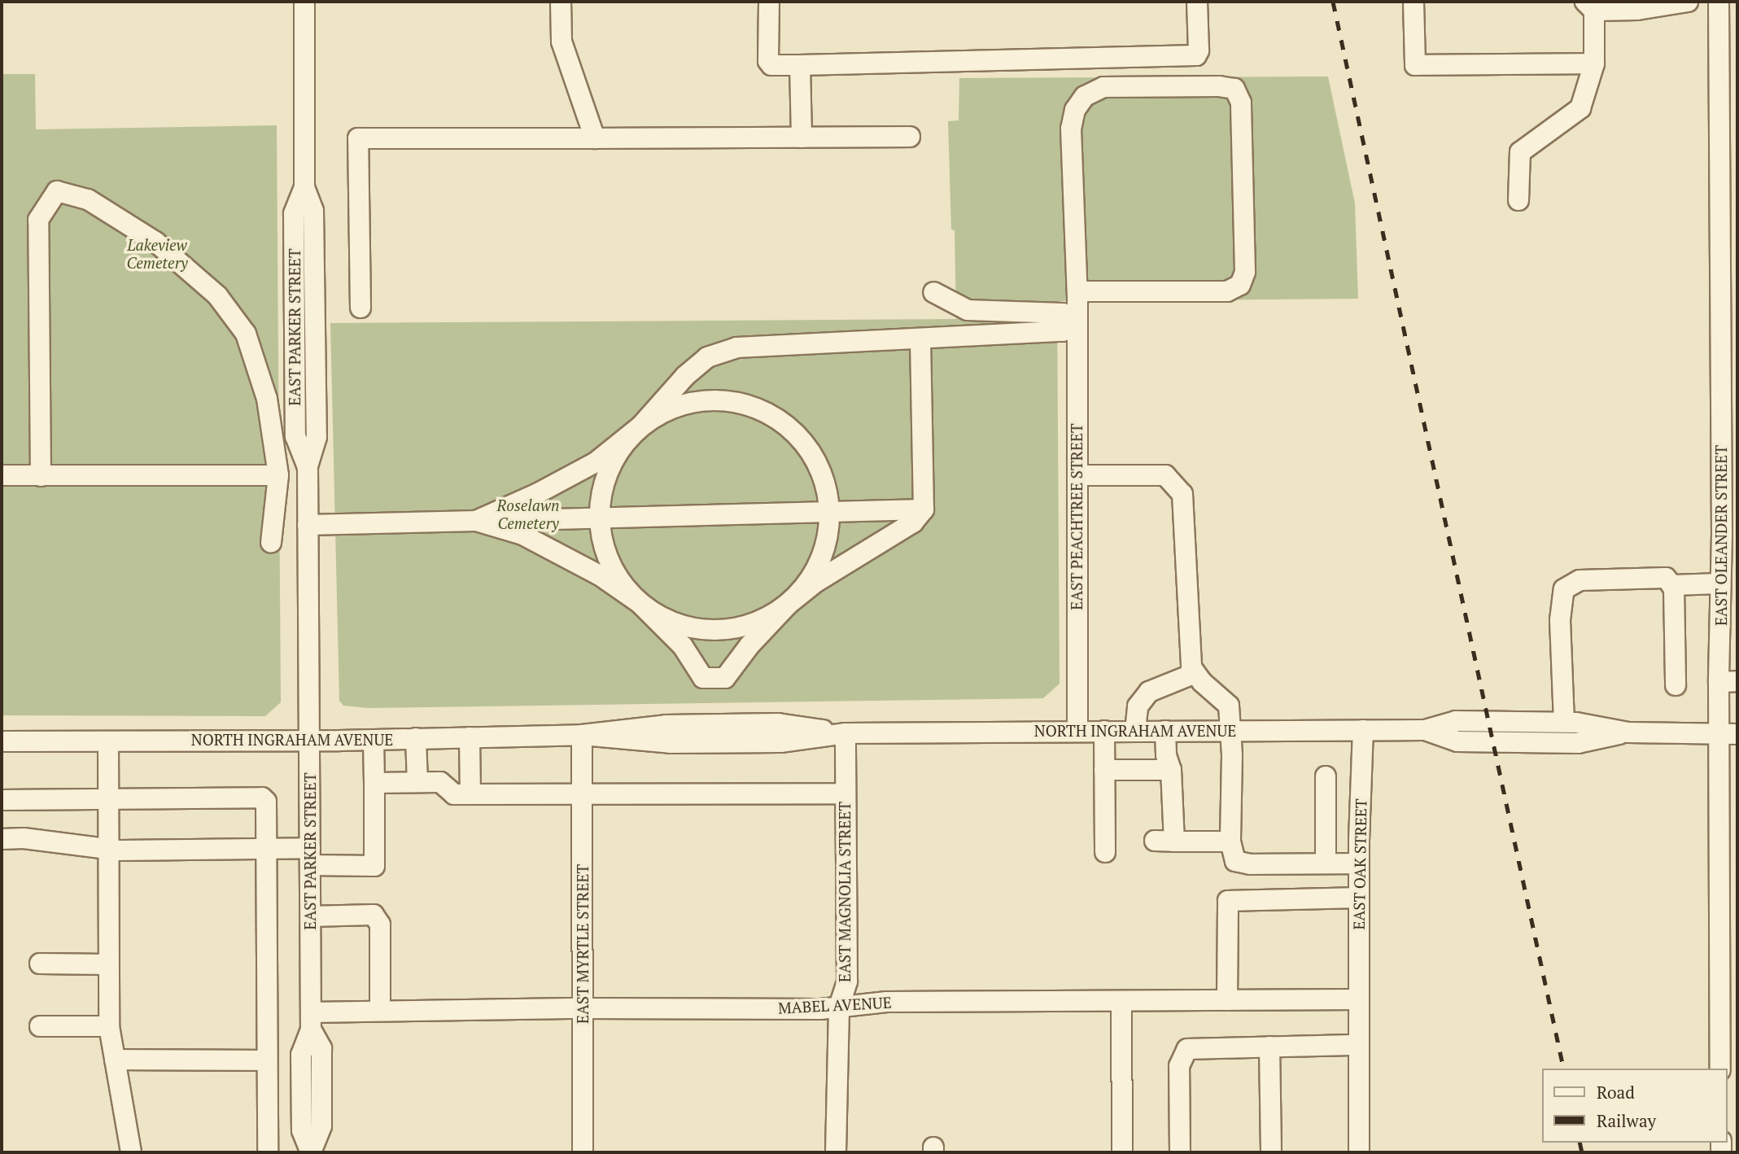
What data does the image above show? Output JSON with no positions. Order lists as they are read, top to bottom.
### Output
{
  "streets": {
    "street": [
      "EAST PARKER STREET",
      "EAST PEACHTREE STREET",
      "EAST OLEANDER STREET",
      "NORTH INGRAHAM AVENUE",
      "EAST OAK STREET",
      "EAST MAGNOLIA STREET",
      "EAST MYRTLE STREET",
      "MABEL AVENUE"
    ]
  },
  "crossings": [
    ["EAST PARKER STREET", "NORTH INGRAHAM AVENUE"],
    ["EAST PARKER STREET", "MABEL AVENUE"],
    ["EAST PEACHTREE STREET", "NORTH INGRAHAM AVENUE"],
    ["EAST OLEANDER STREET", "NORTH INGRAHAM AVENUE"],
    ["NORTH INGRAHAM AVENUE", "EAST OAK STREET"],
    ["NORTH INGRAHAM AVENUE", "EAST MAGNOLIA STREET"],
    ["NORTH INGRAHAM AVENUE", "EAST MYRTLE STREET"],
    ["EAST OAK STREET", "MABEL AVENUE"],
    ["EAST MAGNOLIA STREET", "MABEL AVENUE"],
    ["EAST MYRTLE STREET", "MABEL AVENUE"]
  ],
  "parks": ["Lakeview Cemetery", "Roselawn Cemetery"],
  "legend": ["Road", "Railway"]
}
